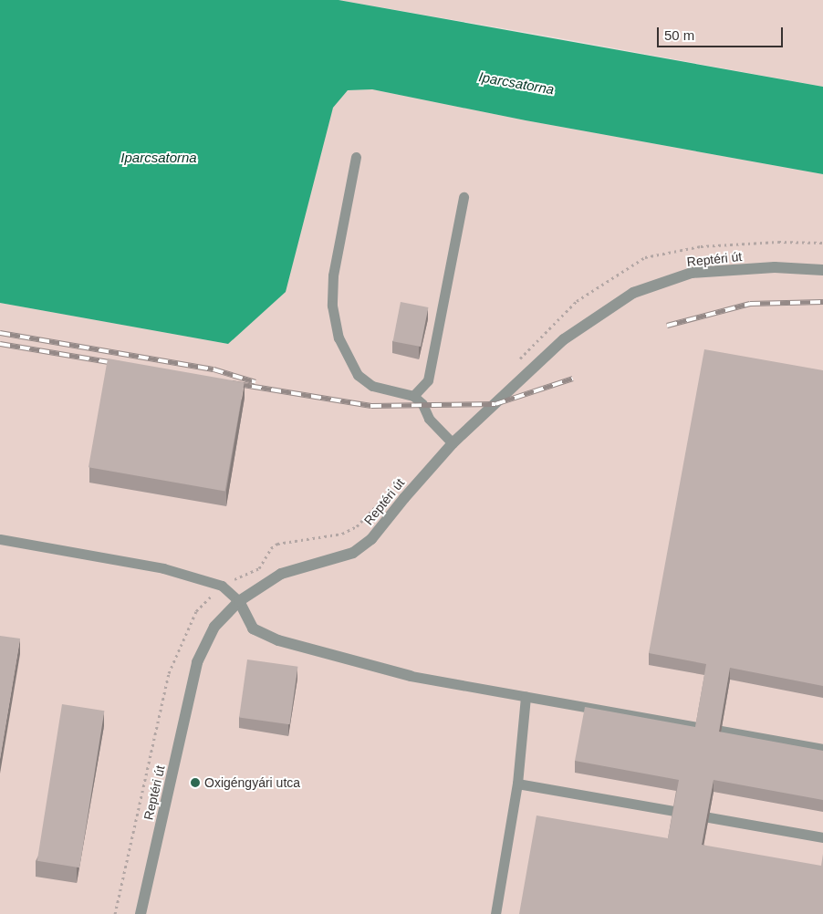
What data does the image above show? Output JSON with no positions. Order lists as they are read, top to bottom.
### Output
{
  "streets": {
    "street": ["Reptéri út"]
  },
  "water": ["Iparcsatorna"],
  "places": ["Oxigéngyári utca"],
  "scale_bar": "50 m"
}
